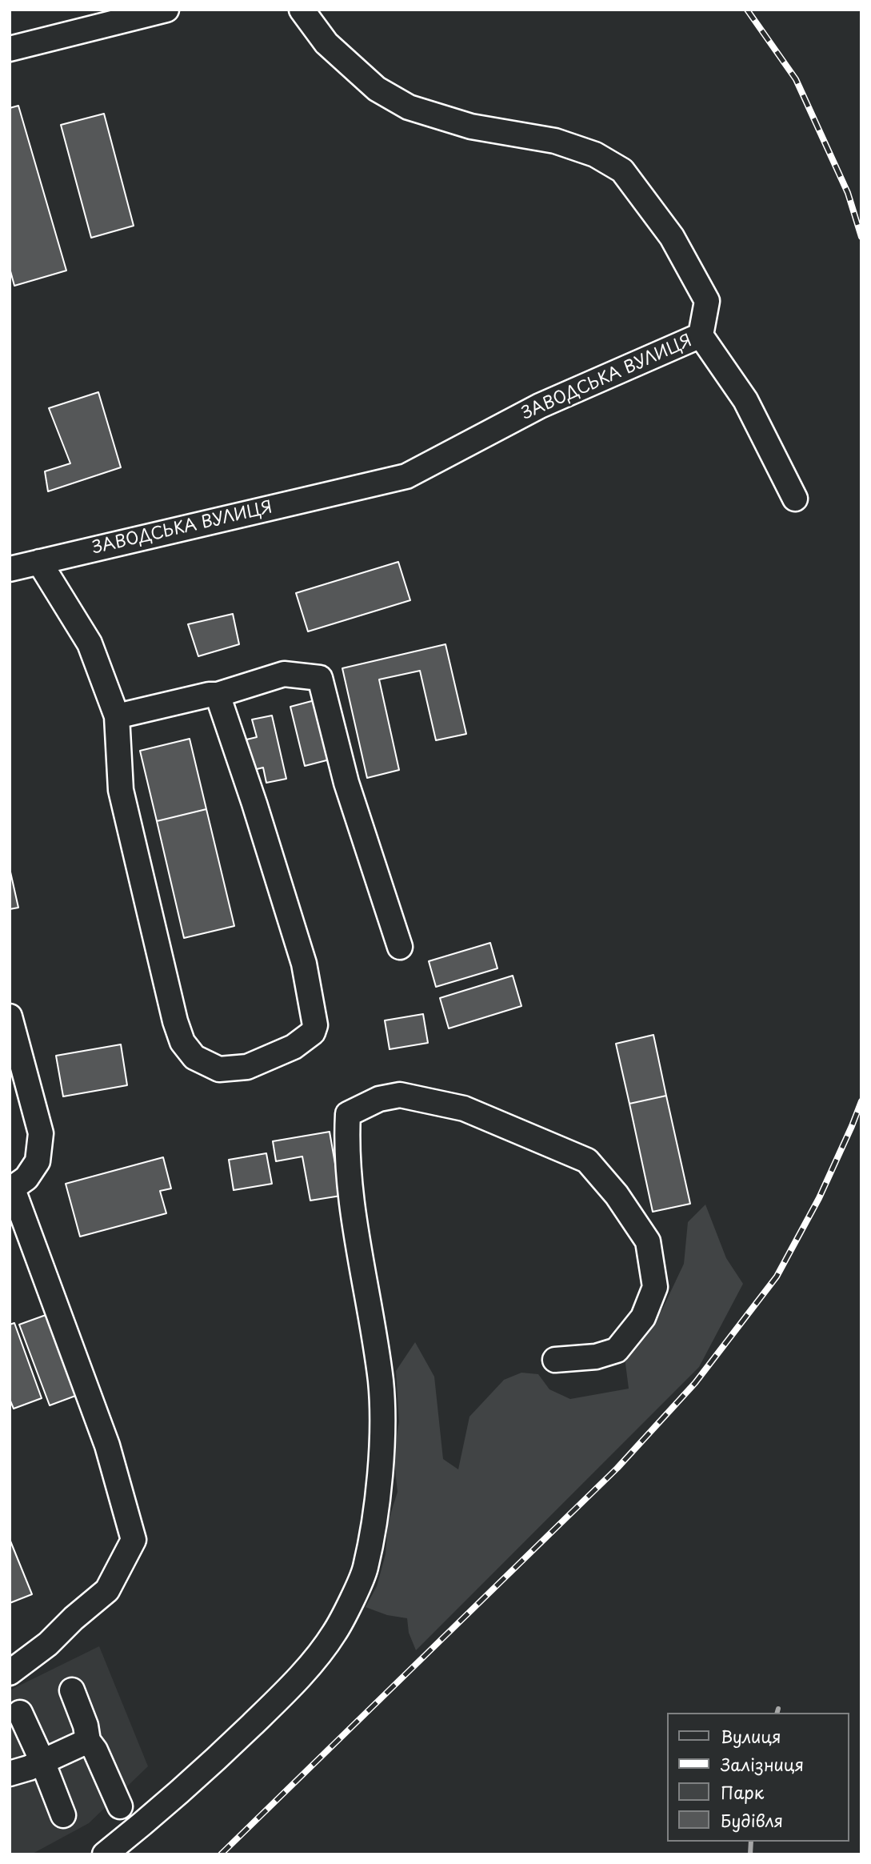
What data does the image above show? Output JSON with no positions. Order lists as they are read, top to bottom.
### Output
{
  "streets": {
    "street": ["ЗАВОДСЬКА ВУЛИЦЯ"]
  },
  "legend": [
    "Вулиця",
    "Залізниця",
    "Парк",
    "Будівля"
  ]
}
